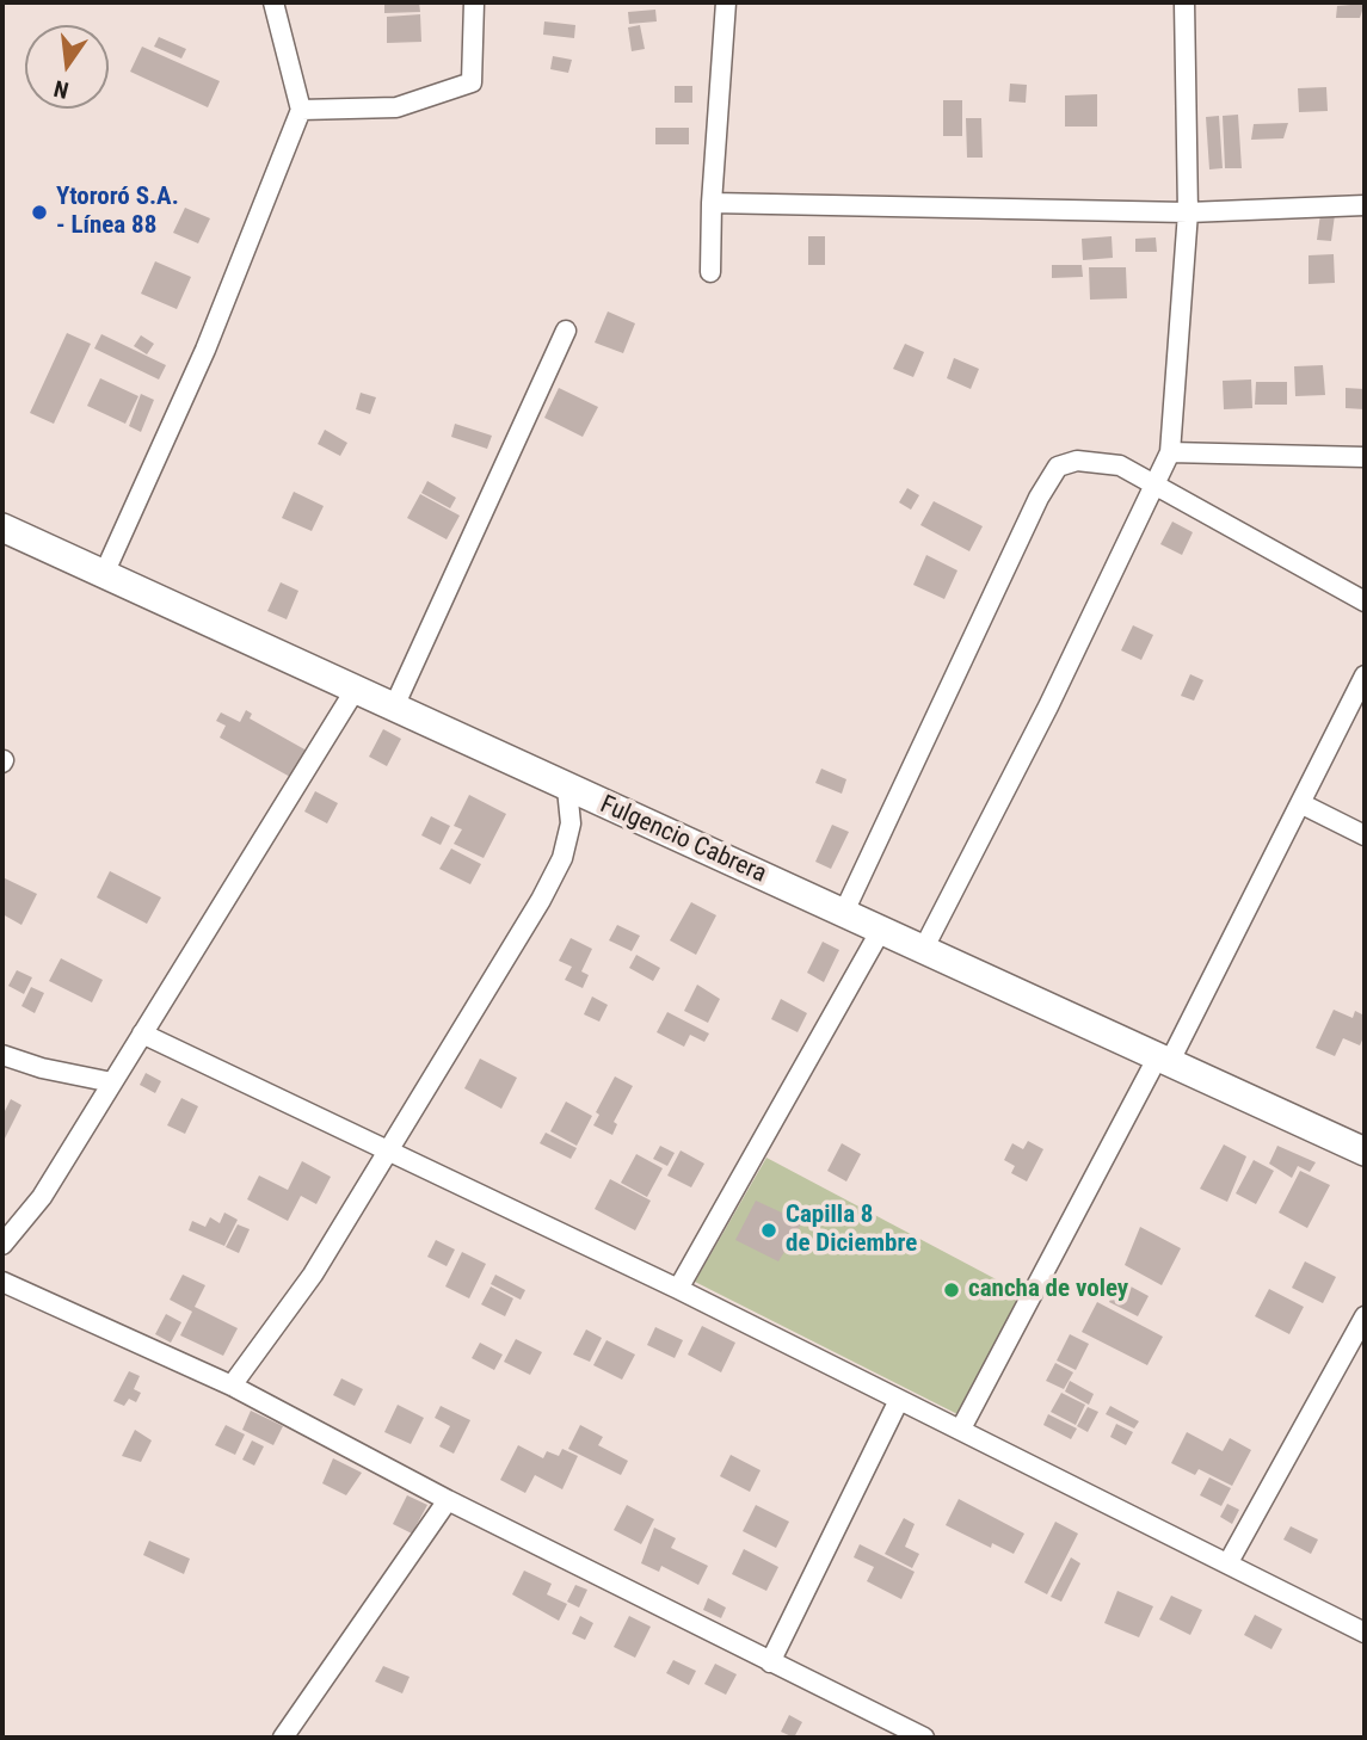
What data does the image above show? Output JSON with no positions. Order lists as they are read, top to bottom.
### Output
{
  "streets": {
    "main road": ["Fulgencio Cabrera"]
  },
  "places": ["Ytororó S.A. - Línea 88", "Capilla 8 de Diciembre", "cancha de voley"],
  "north": "bottom"
}
